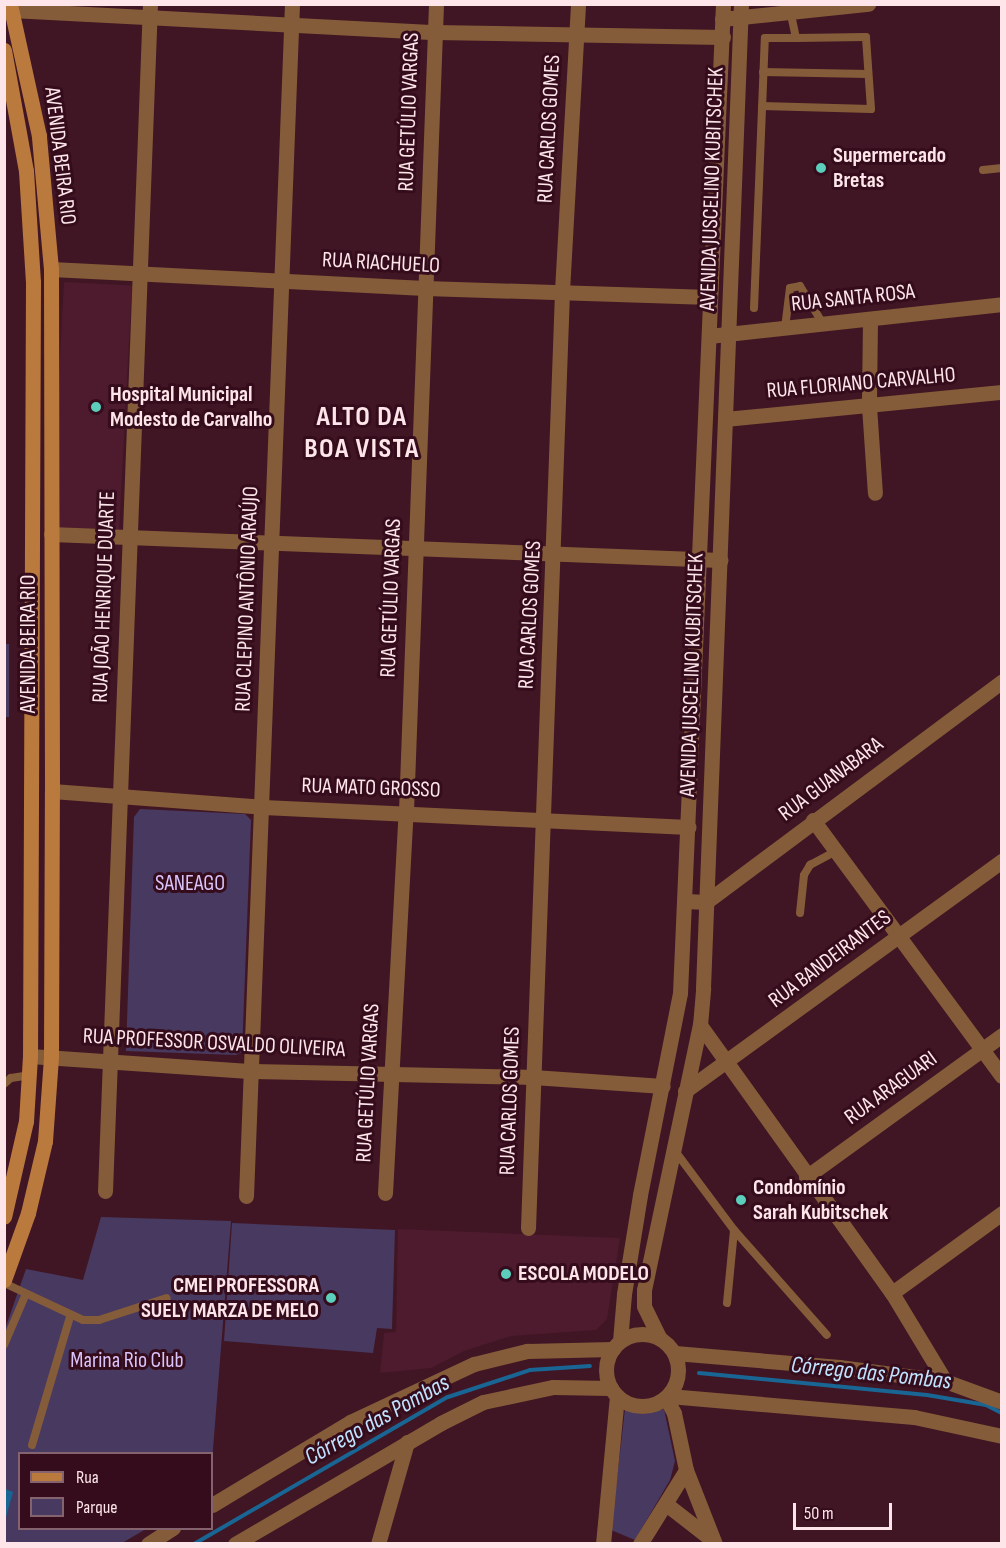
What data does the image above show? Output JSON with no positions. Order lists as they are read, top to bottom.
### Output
{
  "streets": {
    "main road": ["AVENIDA BEIRA RIO"],
    "street": [
      "RUA GETÚLIO VARGAS",
      "RUA CARLOS GOMES",
      "AVENIDA JUSCELINO KUBITSCHEK",
      "RUA RIACHUELO",
      "RUA SANTA ROSA",
      "RUA FLORIANO CARVALHO",
      "RUA JOÃO HENRIQUE DUARTE",
      "RUA CLEPINO ANTÔNIO ARAÚJO",
      "RUA GUANABARA",
      "RUA MATO GROSSO",
      "RUA BANDEIRANTES",
      "RUA PROFESSOR OSVALDO OLIVEIRA",
      "RUA ARAGUARI"
    ]
  },
  "crossings": [
    ["RUA GETÚLIO VARGAS", "RUA RIACHUELO"],
    ["RUA GETÚLIO VARGAS", "RUA MATO GROSSO"],
    ["RUA GETÚLIO VARGAS", "RUA PROFESSOR OSVALDO OLIVEIRA"],
    ["RUA CARLOS GOMES", "RUA RIACHUELO"],
    ["RUA CARLOS GOMES", "RUA MATO GROSSO"],
    ["RUA CARLOS GOMES", "RUA PROFESSOR OSVALDO OLIVEIRA"],
    ["AVENIDA BEIRA RIO", "RUA RIACHUELO"],
    ["AVENIDA BEIRA RIO", "RUA MATO GROSSO"],
    ["AVENIDA BEIRA RIO", "RUA PROFESSOR OSVALDO OLIVEIRA"],
    ["AVENIDA JUSCELINO KUBITSCHEK", "RUA RIACHUELO"],
    ["AVENIDA JUSCELINO KUBITSCHEK", "RUA SANTA ROSA"],
    ["AVENIDA JUSCELINO KUBITSCHEK", "RUA FLORIANO CARVALHO"],
    ["AVENIDA JUSCELINO KUBITSCHEK", "RUA GUANABARA"],
    ["AVENIDA JUSCELINO KUBITSCHEK", "RUA MATO GROSSO"],
    ["AVENIDA JUSCELINO KUBITSCHEK", "RUA BANDEIRANTES"],
    ["AVENIDA JUSCELINO KUBITSCHEK", "RUA PROFESSOR OSVALDO OLIVEIRA"],
    ["RUA RIACHUELO", "RUA JOÃO HENRIQUE DUARTE"],
    ["RUA RIACHUELO", "RUA CLEPINO ANTÔNIO ARAÚJO"],
    ["RUA JOÃO HENRIQUE DUARTE", "RUA MATO GROSSO"],
    ["RUA JOÃO HENRIQUE DUARTE", "RUA PROFESSOR OSVALDO OLIVEIRA"],
    ["RUA CLEPINO ANTÔNIO ARAÚJO", "RUA MATO GROSSO"],
    ["RUA CLEPINO ANTÔNIO ARAÚJO", "RUA PROFESSOR OSVALDO OLIVEIRA"]
  ],
  "districts": ["ALTO DA BOA VISTA"],
  "water": ["Córrego das Pombas"],
  "parks": ["SANEAGO", "Marina Rio Club"],
  "places": [
    "Supermercado Bretas",
    "Hospital Municipal Modesto de Carvalho",
    "Condomínio Sarah Kubitschek",
    "ESCOLA MODELO",
    "CMEI PROFESSORA SUELY MARZA DE MELO"
  ],
  "legend": ["Rua", "Parque"],
  "scale_bar": "50 m"
}
